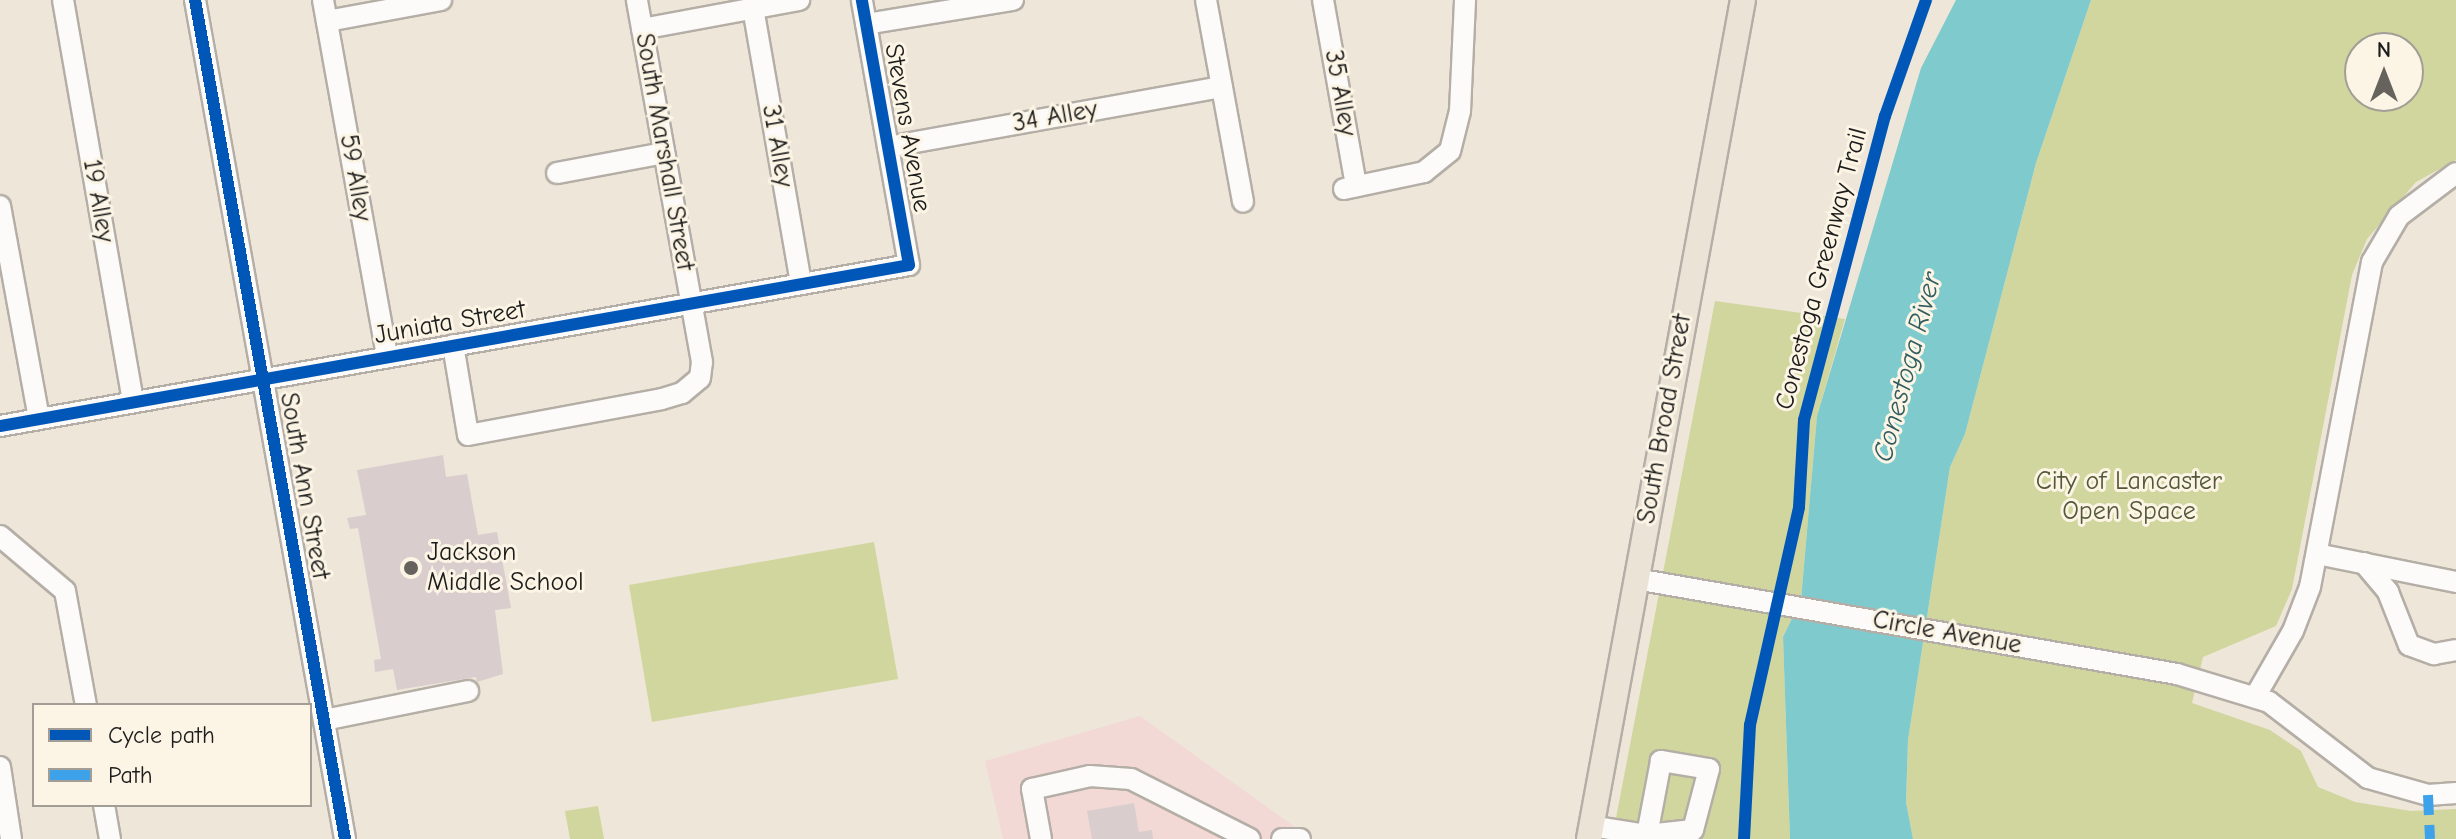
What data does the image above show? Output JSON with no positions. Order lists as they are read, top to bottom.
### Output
{
  "streets": {
    "main road": ["South Broad Street"],
    "street": [
      "35 Alley",
      "34 Alley",
      "Stevens Avenue",
      "31 Alley",
      "South Marshall Street",
      "59 Alley",
      "19 Alley",
      "Juniata Street",
      "South Ann Street",
      "Circle Avenue"
    ],
    "cycle path": ["Conestoga Greenway Trail"]
  },
  "crossings": [
    ["34 Alley", "Stevens Avenue"],
    ["Stevens Avenue", "Juniata Street"],
    ["31 Alley", "Juniata Street"],
    ["South Marshall Street", "Juniata Street"],
    ["59 Alley", "Juniata Street"],
    ["19 Alley", "Juniata Street"],
    ["Juniata Street", "South Ann Street"],
    ["South Broad Street", "Circle Avenue"]
  ],
  "water": ["Conestoga River"],
  "parks": ["City of Lancaster Open Space"],
  "places": ["Jackson Middle School"],
  "legend": ["Cycle path", "Path"],
  "north": "top"
}
